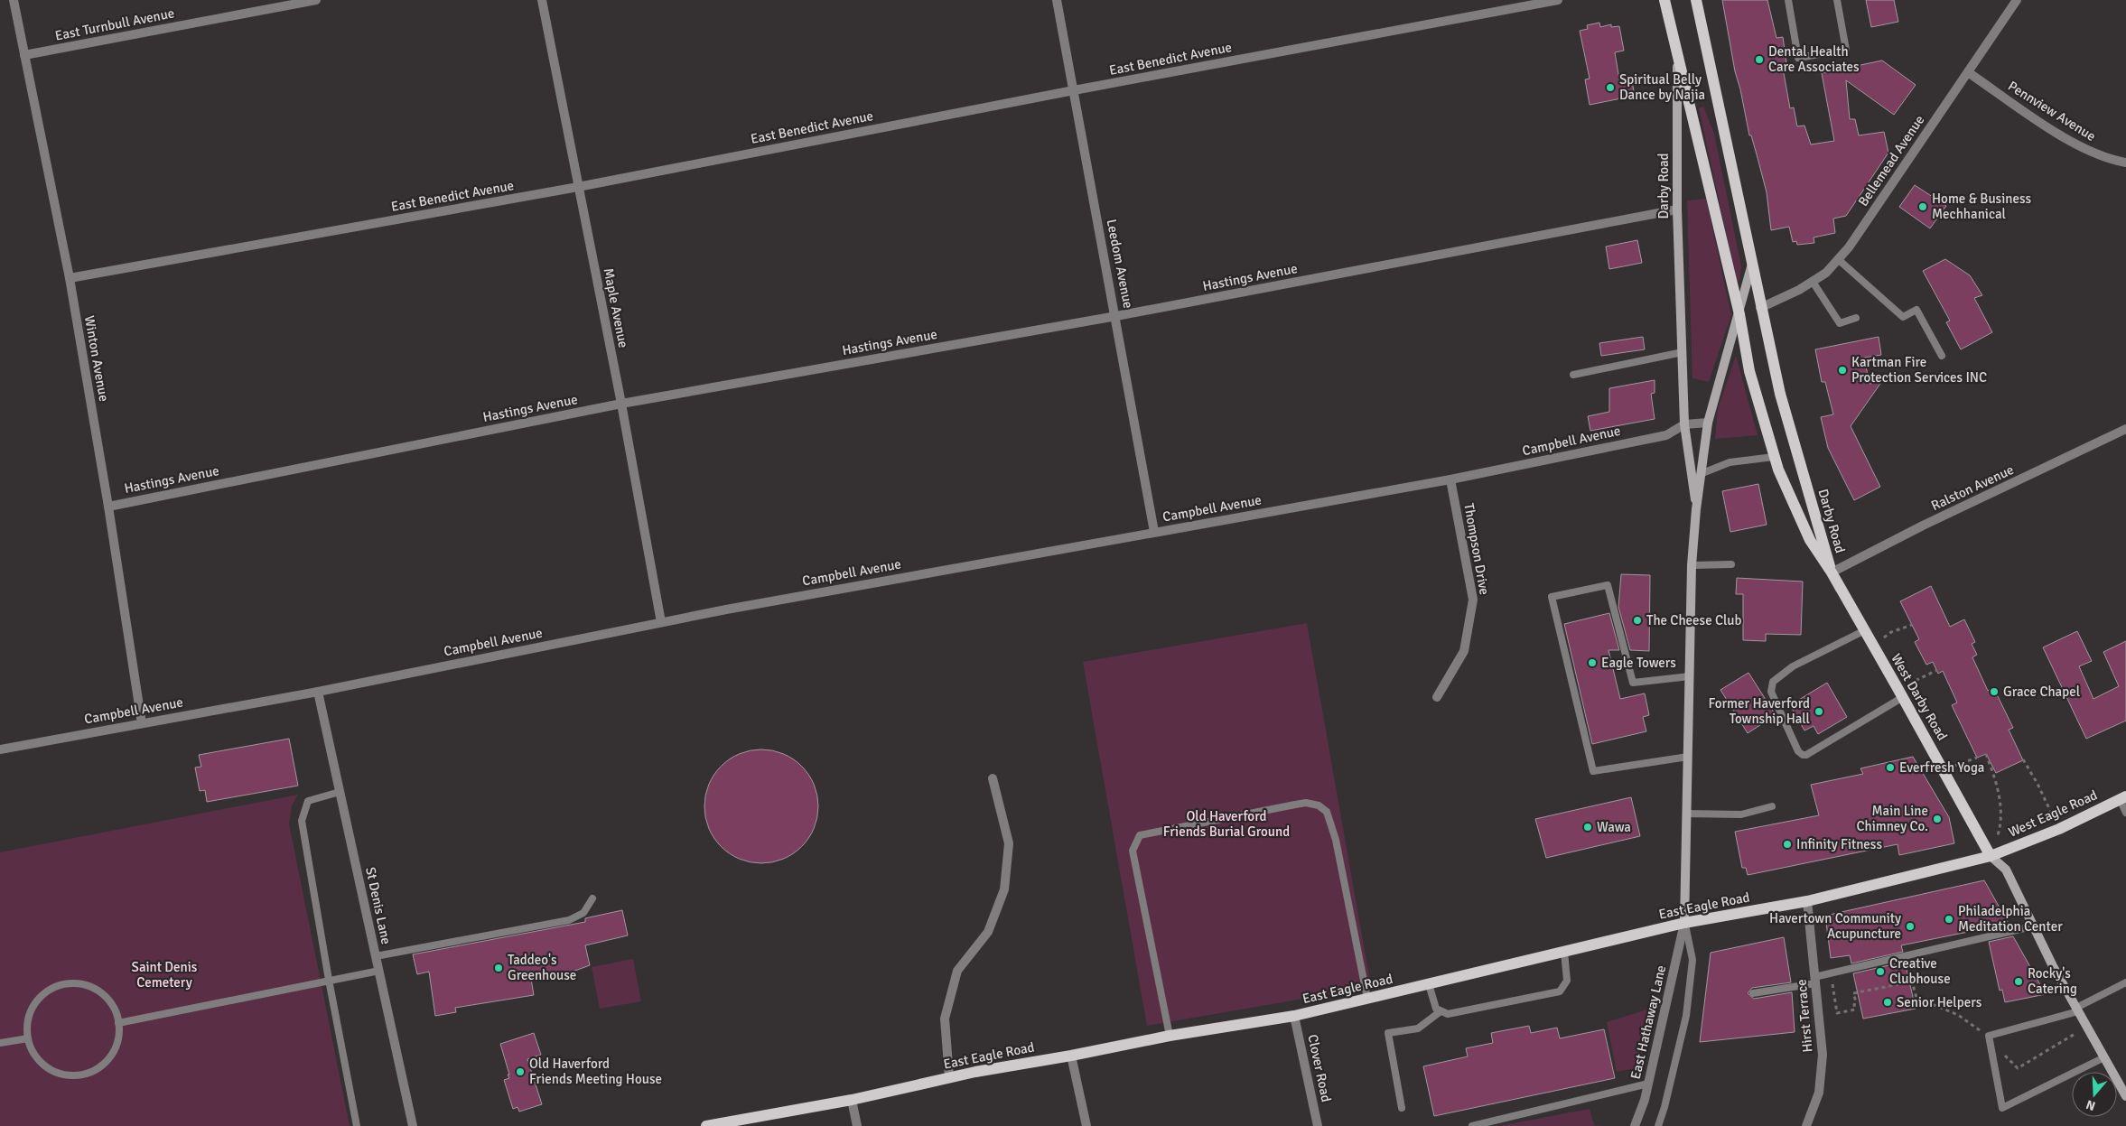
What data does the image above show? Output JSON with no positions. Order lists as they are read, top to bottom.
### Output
{
  "streets": {
    "main road": [
      "Darby Road",
      "West Darby Road",
      "West Eagle Road",
      "East Eagle Road"
    ],
    "street": [
      "East Turnbull Avenue",
      "East Benedict Avenue",
      "Pennview Avenue",
      "Bellemead Avenue",
      "Leedom Avenue",
      "Hastings Avenue",
      "Maple Avenue",
      "Winton Avenue",
      "Campbell Avenue",
      "Ralston Avenue",
      "Thompson Drive",
      "St Denis Lane",
      "Hirst Terrace",
      "East Hathaway Lane",
      "Clover Road"
    ]
  },
  "crossings": [
    ["East Turnbull Avenue", "Winton Avenue"],
    ["East Benedict Avenue", "Leedom Avenue"],
    ["East Benedict Avenue", "Maple Avenue"],
    ["East Benedict Avenue", "Winton Avenue"],
    ["Pennview Avenue", "Bellemead Avenue"],
    ["Bellemead Avenue", "Darby Road"],
    ["Darby Road", "Hastings Avenue"],
    ["Darby Road", "Campbell Avenue"],
    ["Darby Road", "Ralston Avenue"],
    ["Darby Road", "West Darby Road"],
    ["Darby Road", "East Eagle Road"],
    ["Darby Road", "East Hathaway Lane"],
    ["Leedom Avenue", "Hastings Avenue"],
    ["Leedom Avenue", "Campbell Avenue"],
    ["Hastings Avenue", "Maple Avenue"],
    ["Hastings Avenue", "Winton Avenue"],
    ["Maple Avenue", "Campbell Avenue"],
    ["Winton Avenue", "Campbell Avenue"],
    ["Campbell Avenue", "Thompson Drive"],
    ["Campbell Avenue", "St Denis Lane"],
    ["Ralston Avenue", "West Darby Road"],
    ["West Darby Road", "West Eagle Road"],
    ["West Darby Road", "East Eagle Road"],
    ["West Eagle Road", "East Eagle Road"],
    ["East Eagle Road", "Hirst Terrace"],
    ["East Eagle Road", "East Hathaway Lane"],
    ["East Eagle Road", "Clover Road"]
  ],
  "parks": ["Old Haverford Friends Burial Ground", "Saint Denis Cemetery"],
  "places": [
    "Dental Health Care Associates",
    "Spiritual Belly Dance by Najia",
    "Home & Business Mechhanical",
    "Kartman Fire Protection Services INC",
    "The Cheese Club",
    "Eagle Towers",
    "Grace Chapel",
    "Former Haverford Township Hall",
    "Everfresh Yoga",
    "Main Line Chimney Co.",
    "Wawa",
    "Infinity Fitness",
    "Philadelphia Meditation Center",
    "Havertown Community Acupuncture",
    "Taddeo's Greenhouse",
    "Creative Clubhouse",
    "Rocky's Catering",
    "Senior Helpers",
    "Old Haverford Friends Meeting House"
  ],
  "north": "bottom"
}
